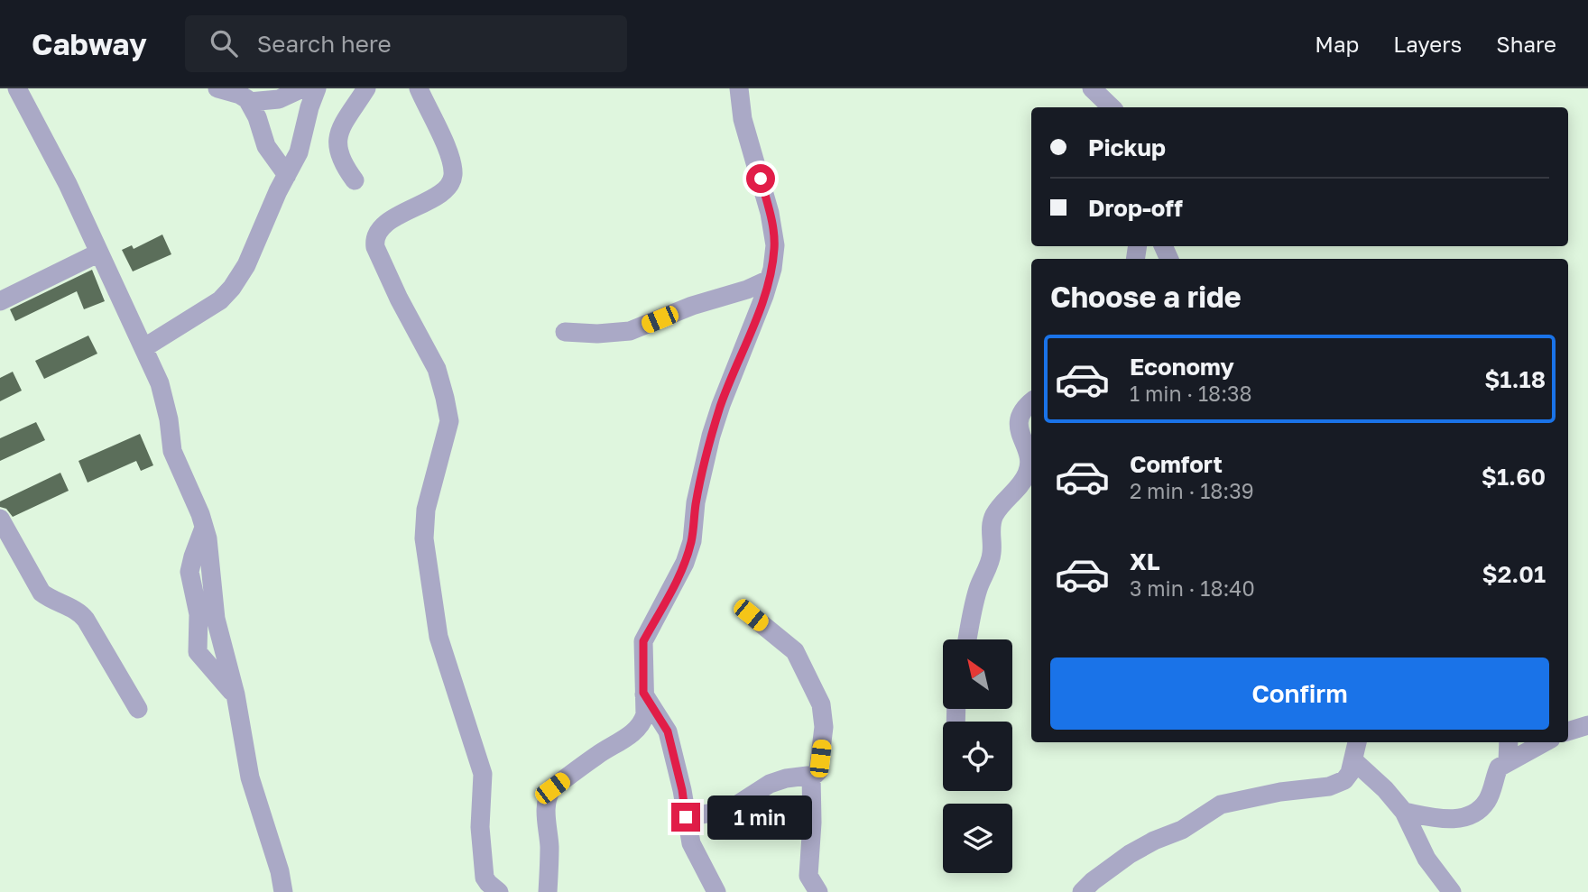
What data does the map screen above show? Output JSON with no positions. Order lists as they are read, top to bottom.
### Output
{
  "north": "top left",
  "page": {
    "header": "Cabway",
    "search": "Search here",
    "nav": ["Map", "Layers", "Share"],
    "banner": ["Pickup", "Drop-off"],
    "heading": "Choose a ride",
    "list": [
      {
        "name": "Economy",
        "note": "1 min · 18:38",
        "value": "$1.18"
      },
      {
        "name": "Comfort",
        "note": "2 min · 18:39",
        "value": "$1.60"
      },
      {
        "name": "XL",
        "note": "3 min · 18:40",
        "value": "$2.01"
      }
    ],
    "buttons": "Confirm",
    "bubble": "1 min"
  }
}
